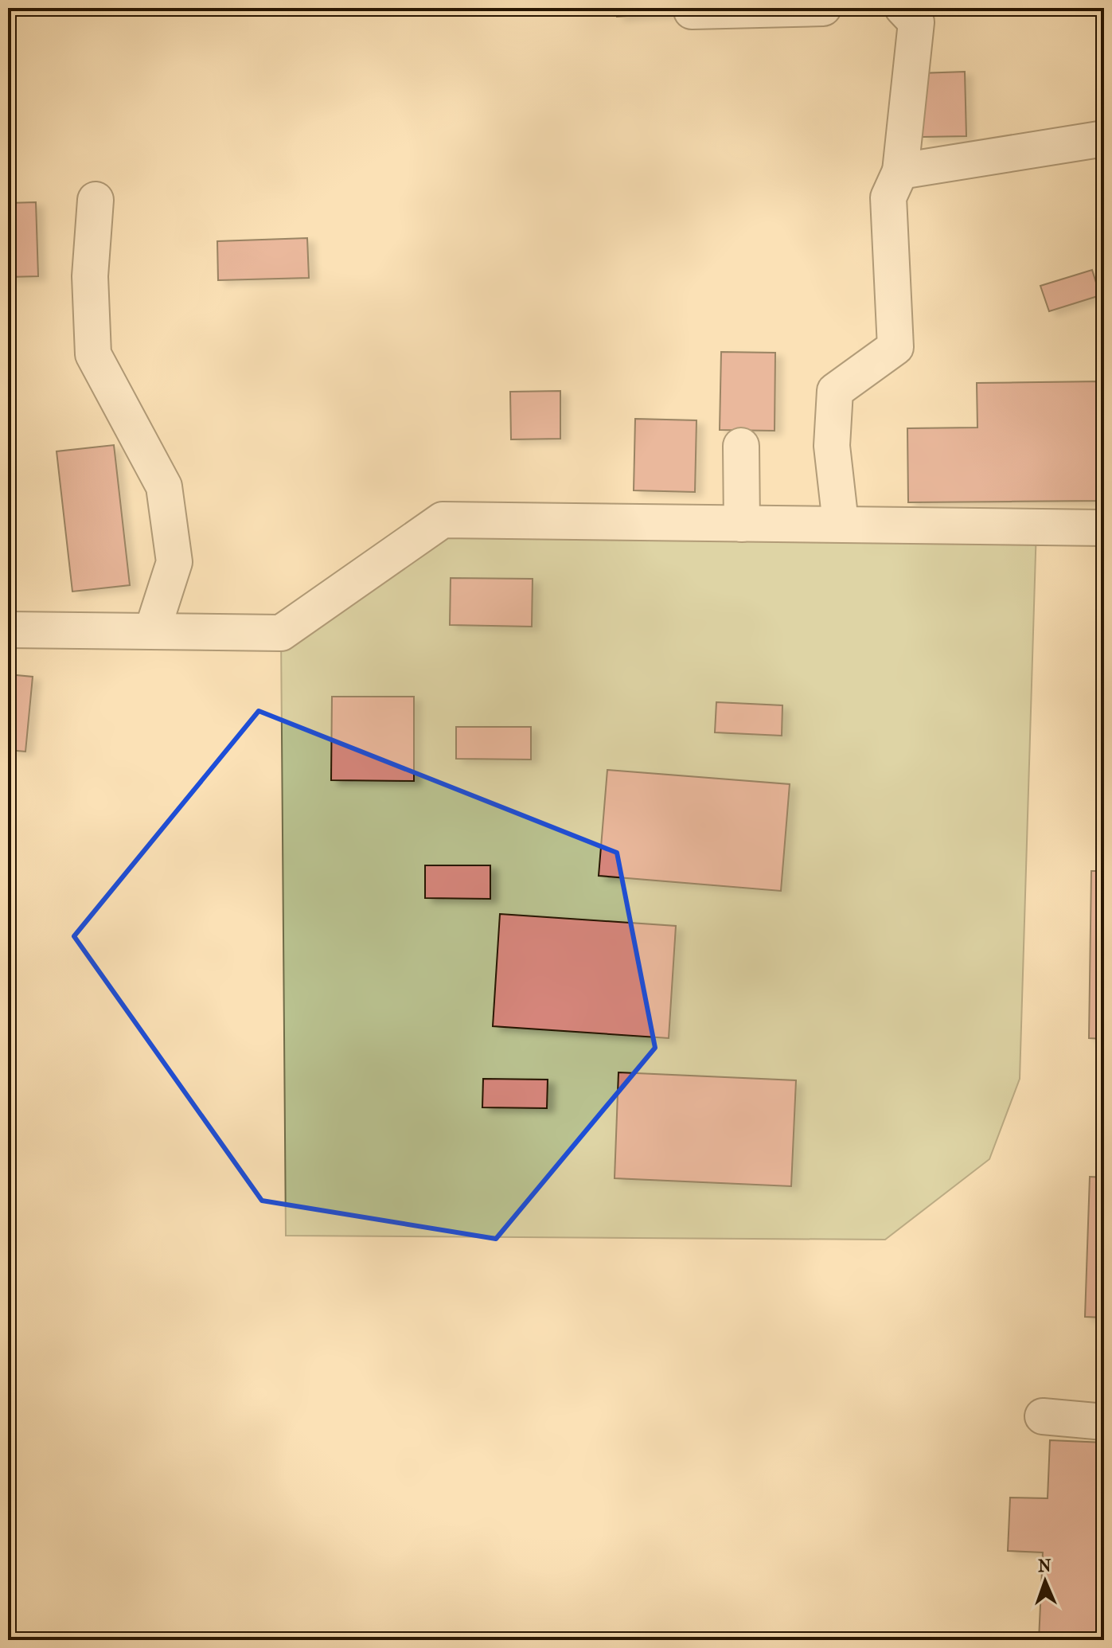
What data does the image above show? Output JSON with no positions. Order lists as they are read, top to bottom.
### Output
{
  "north": "top"
}
